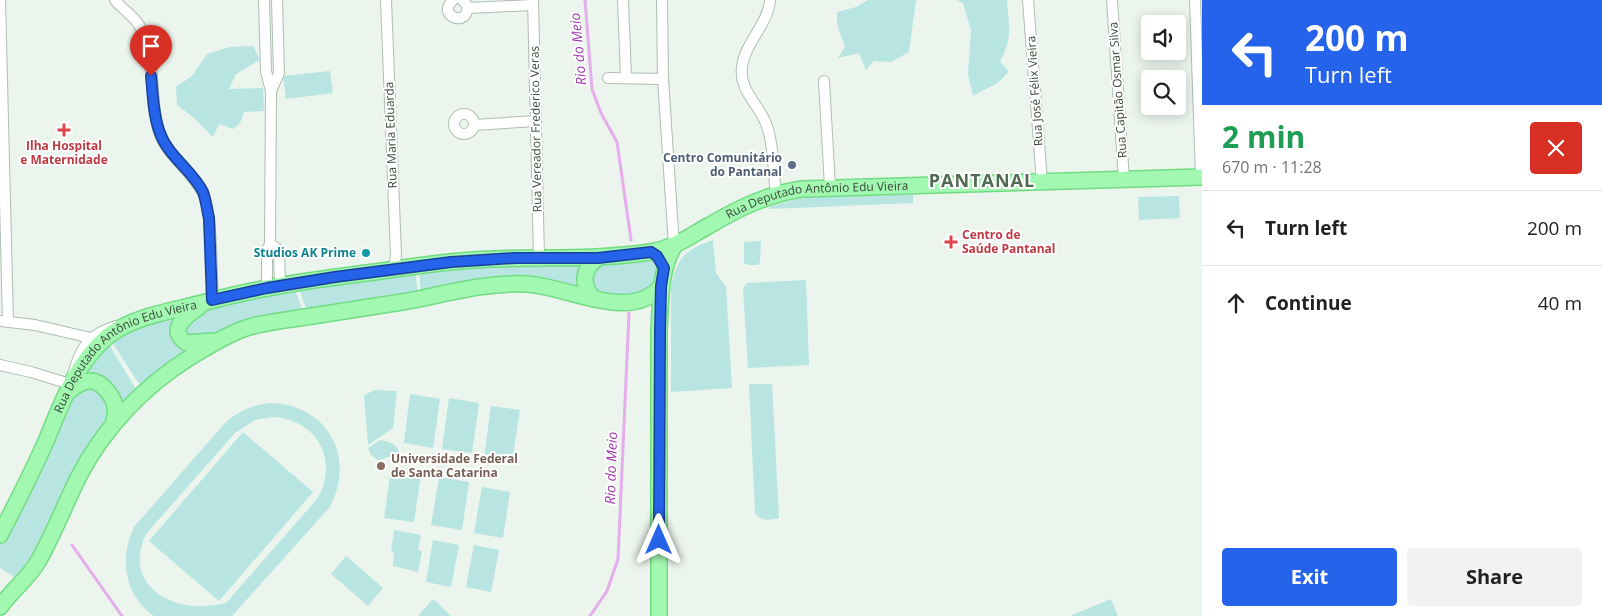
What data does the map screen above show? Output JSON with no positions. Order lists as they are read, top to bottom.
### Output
{
  "streets": {
    "main road": ["Rua Deputado Antônio Edu Vieira"],
    "street": [
      "Rua Capitão Osmar Silva",
      "Rua José Félix Vieira",
      "Rua Vereador Frederico Veras",
      "Rua Maria Eduarda"
    ]
  },
  "crossings": [
    ["Rua Capitão Osmar Silva", "Rua Deputado Antônio Edu Vieira"],
    ["Rua José Félix Vieira", "Rua Deputado Antônio Edu Vieira"],
    ["Rua Vereador Frederico Veras", "Rua Deputado Antônio Edu Vieira"],
    ["Rua Maria Eduarda", "Rua Deputado Antônio Edu Vieira"]
  ],
  "districts": ["PANTANAL"],
  "water": ["Rio do Meio"],
  "places": {
    "health": ["Ilha Hospital e Maternidade", "Centro de Saúde Pantanal"],
    "other": ["Centro Comunitário do Pantanal", "Studios AK Prime", "Universidade Federal de Santa Catarina"]
  },
  "page": {
    "turn": ["200 m", "Turn left"],
    "heading": ["2 min", "670 m · 11:28"],
    "list": [
      {
        "name": "Turn left",
        "value": "200 m"
      },
      {
        "name": "Continue",
        "value": "40 m"
      }
    ],
    "buttons": ["Exit", "Share"]
  }
}
